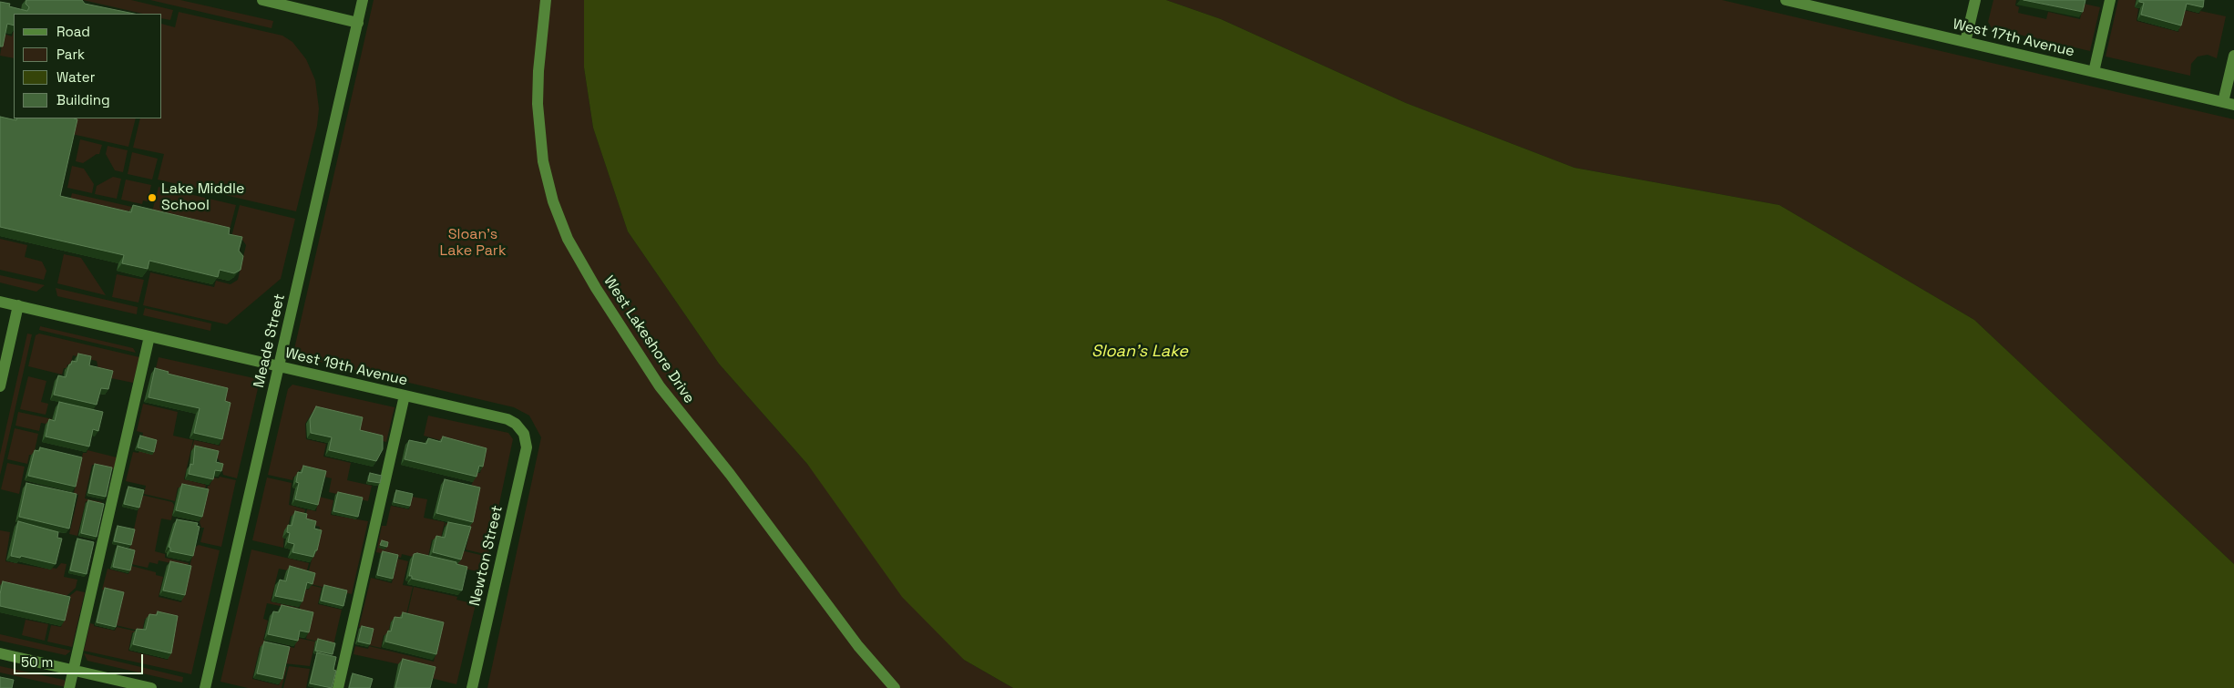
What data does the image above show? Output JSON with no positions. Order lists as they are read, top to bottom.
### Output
{
  "streets": {
    "street": [
      "West 17th Avenue",
      "West Lakeshore Drive",
      "Meade Street",
      "West 19th Avenue",
      "Newton Street"
    ]
  },
  "crossings": [
    ["Meade Street", "West 19th Avenue"],
    ["West 19th Avenue", "Newton Street"]
  ],
  "water": ["Sloan's Lake"],
  "parks": ["Sloan's Lake Park"],
  "places": ["Lake Middle School"],
  "legend": [
    "Road",
    "Park",
    "Water",
    "Building"
  ],
  "scale_bar": "50 m"
}
